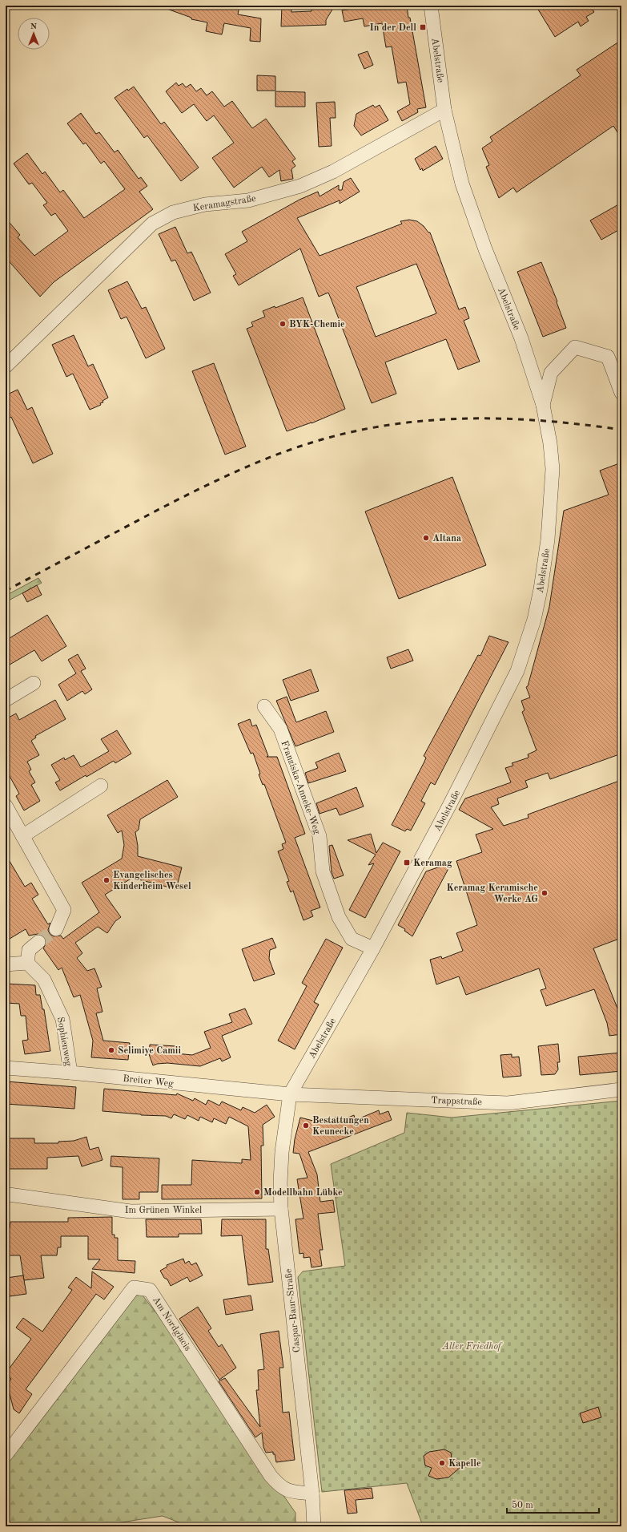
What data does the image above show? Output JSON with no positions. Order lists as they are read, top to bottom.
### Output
{
  "streets": {
    "street": [
      "Abelstraße",
      "Keramagstraße",
      "Franziska-Anneke-Weg",
      "Sophienweg",
      "Breiter Weg",
      "Trappstraße",
      "Im Grünen Winkel",
      "Caspar-Baur-Straße",
      "Am Nordglacis"
    ]
  },
  "crossings": [
    ["Abelstraße", "Keramagstraße"],
    ["Abelstraße", "Franziska-Anneke-Weg"],
    ["Abelstraße", "Breiter Weg"],
    ["Abelstraße", "Trappstraße"],
    ["Abelstraße", "Caspar-Baur-Straße"],
    ["Sophienweg", "Breiter Weg"],
    ["Breiter Weg", "Trappstraße"],
    ["Breiter Weg", "Caspar-Baur-Straße"],
    ["Trappstraße", "Caspar-Baur-Straße"],
    ["Im Grünen Winkel", "Caspar-Baur-Straße"],
    ["Caspar-Baur-Straße", "Am Nordglacis"]
  ],
  "parks": ["Alter Friedhof"],
  "places": {
    "transit": ["In der Dell", "Keramag"],
    "other": [
      "BYK-Chemie",
      "Altana",
      "Evangelisches Kinderheim Wesel",
      "Keramag Keramische Werke AG",
      "Selimiye Camii",
      "Bestattungen Keunecke",
      "Modellbahn Lübke",
      "Kapelle"
    ]
  },
  "scale_bar": "50 m",
  "north": "top"
}
